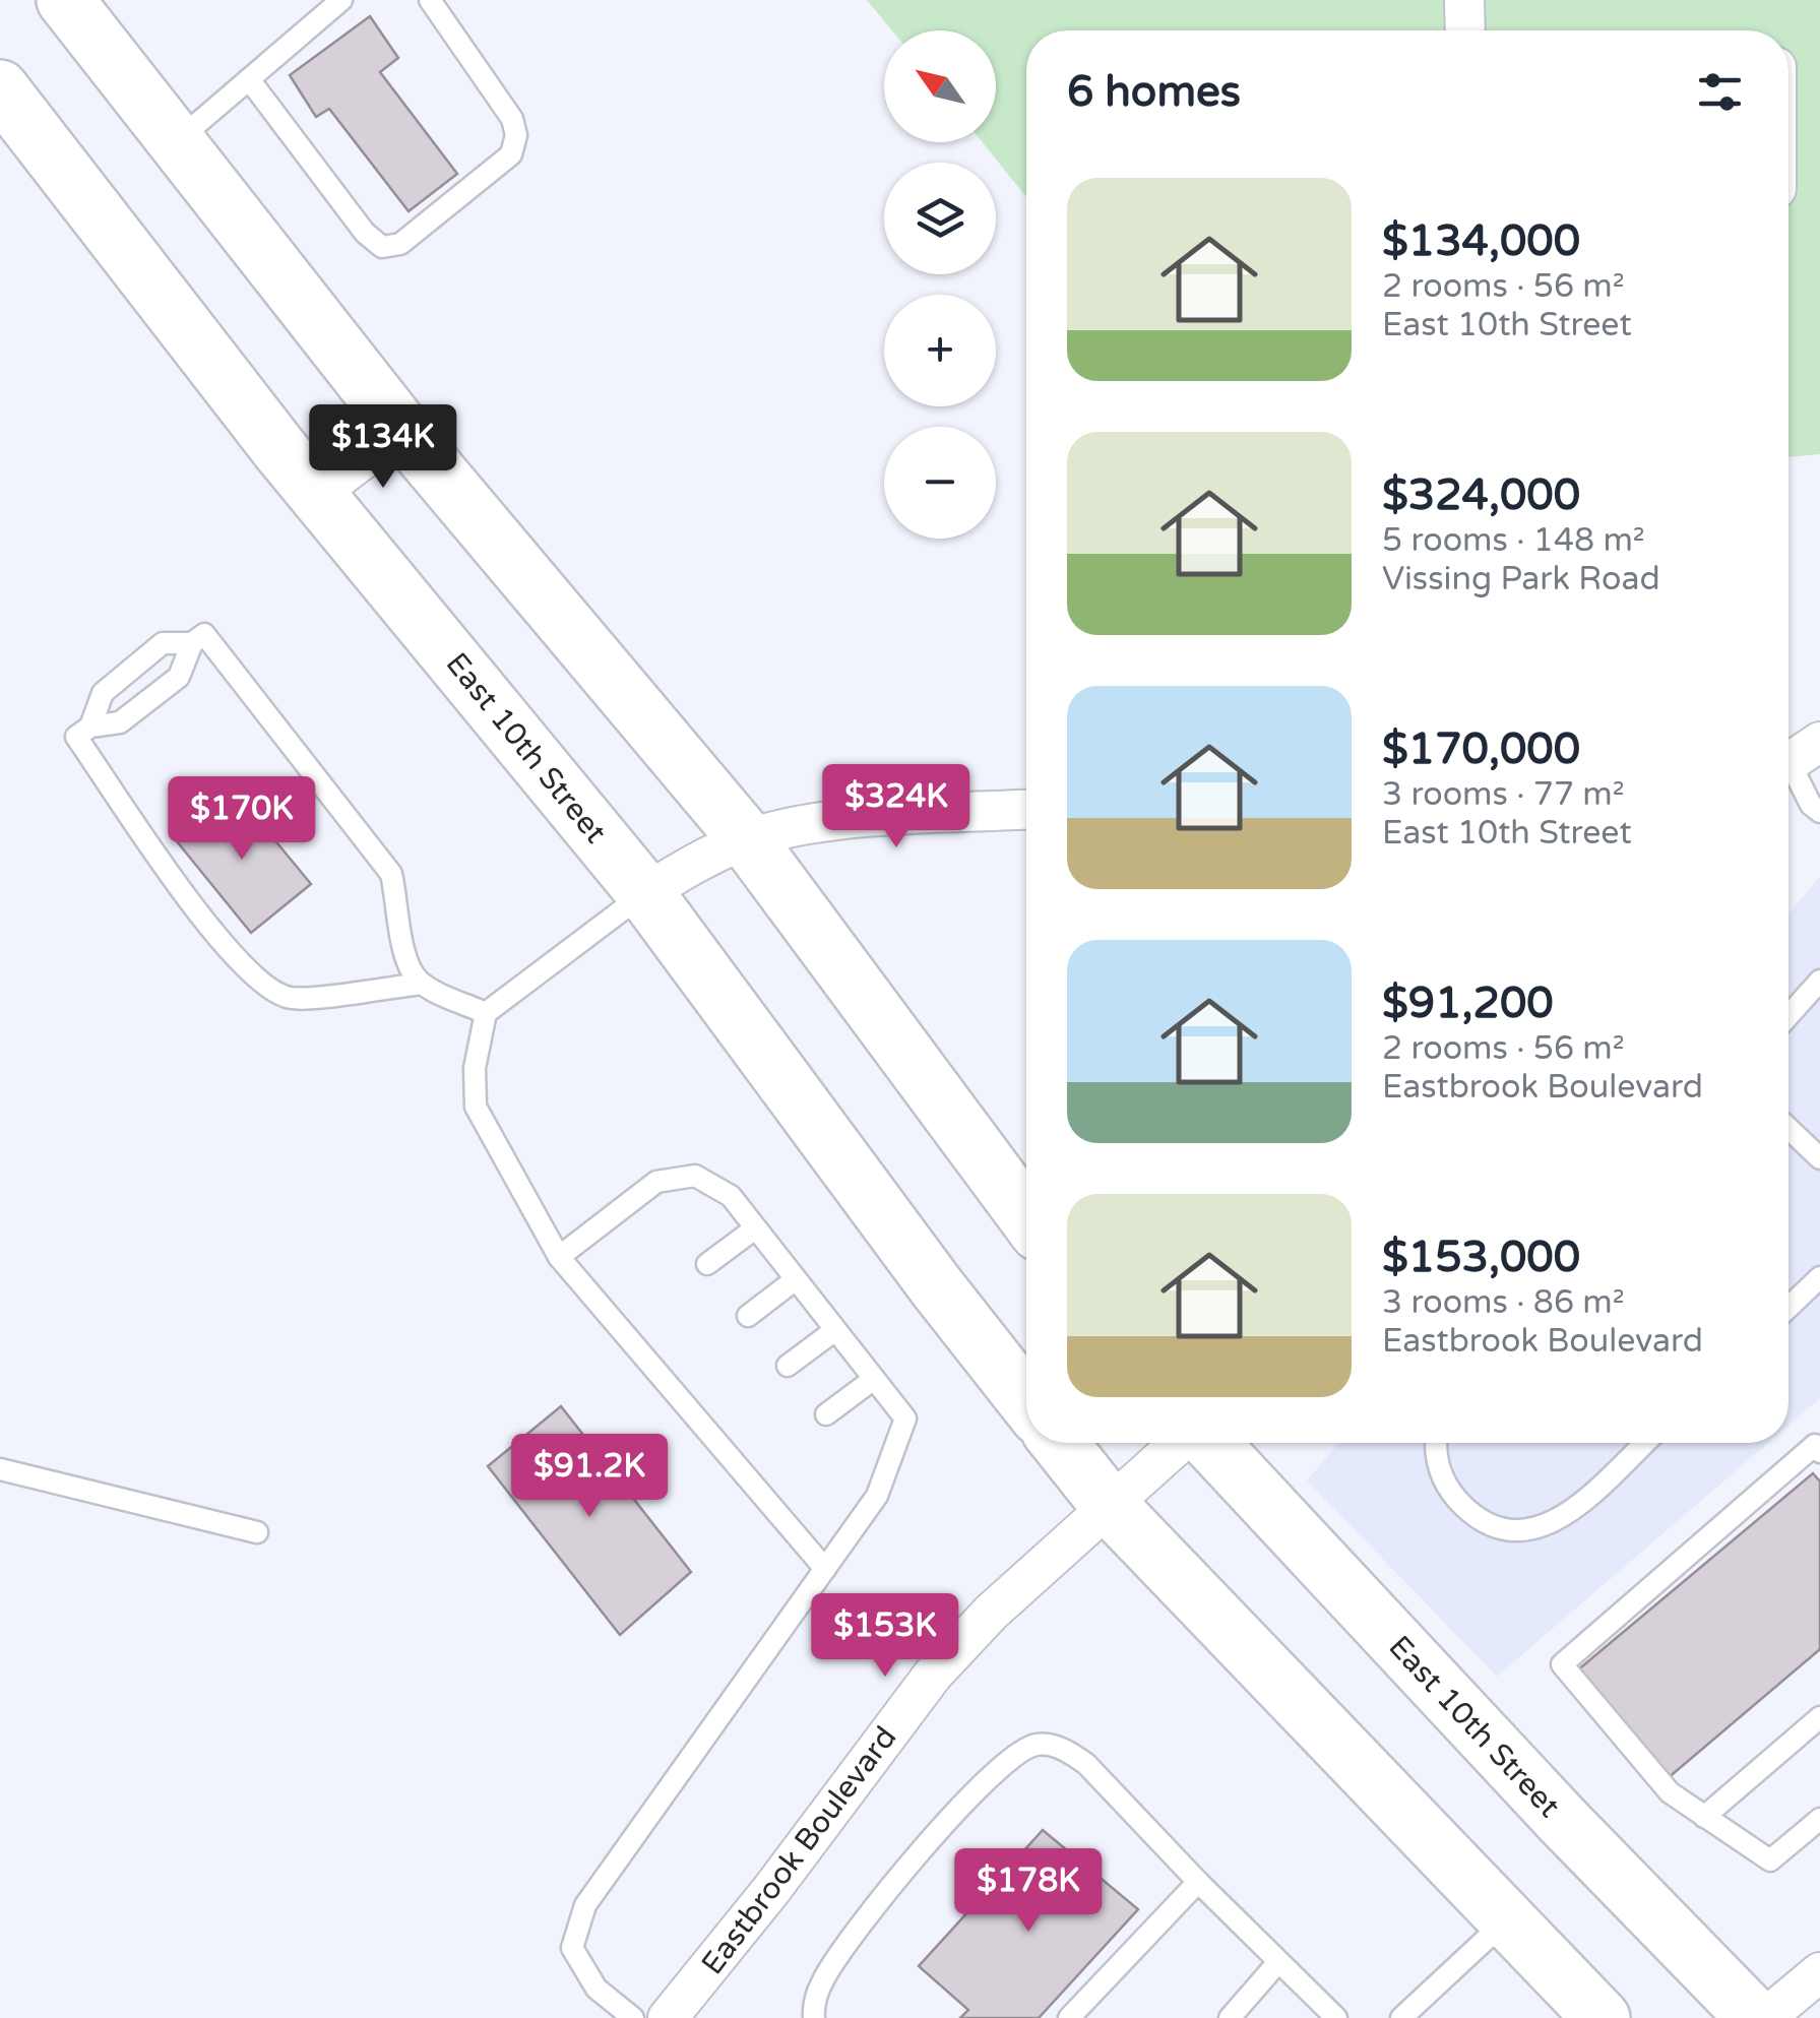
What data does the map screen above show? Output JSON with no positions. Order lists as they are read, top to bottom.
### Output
{
  "streets": {
    "main road": ["East 10th Street"],
    "street": ["Eastbrook Boulevard"]
  },
  "north": "top left",
  "page": {
    "map_buttons": ["+", "−"],
    "heading": "6 homes",
    "list": [
      {
        "name": "$134,000",
        "note": "2 rooms · 56 m² · East 10th Street"
      },
      {
        "name": "$324,000",
        "note": "5 rooms · 148 m² · Vissing Park Road"
      },
      {
        "name": "$170,000",
        "note": "3 rooms · 77 m² · East 10th Street"
      },
      {
        "name": "$91,200",
        "note": "2 rooms · 56 m² · Eastbrook Boulevard"
      },
      {
        "name": "$153,000",
        "note": "3 rooms · 86 m² · Eastbrook Boulevard"
      }
    ],
    "price": [
      "$134K",
      "$324K",
      "$170K",
      "$91.2K",
      "$153K",
      "$178K"
    ]
  }
}
